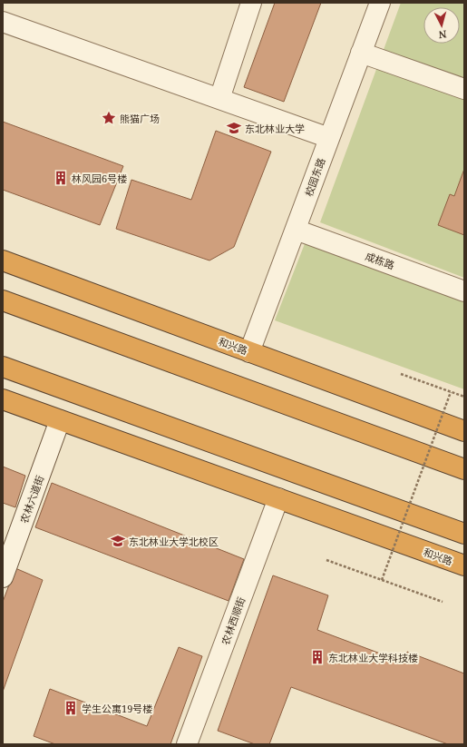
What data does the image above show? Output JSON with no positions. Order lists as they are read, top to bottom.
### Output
{
  "streets": {
    "highway": ["和兴路"],
    "street": [
      "校园东路",
      "成栋路",
      "农林六道街",
      "农林西顺街"
    ]
  },
  "crossings": [
    ["校园东路", "成栋路"],
    ["校园东路", "和兴路"],
    ["和兴路", "农林六道街"],
    ["和兴路", "农林西顺街"]
  ],
  "places": {
    "place": ["熊猫广场"],
    "school or university": ["东北林业大学", "东北林业大学北校区"],
    "building": ["林风园6号楼", "东北林业大学科技楼", "学生公寓19号楼"]
  },
  "north": "bottom"
}
